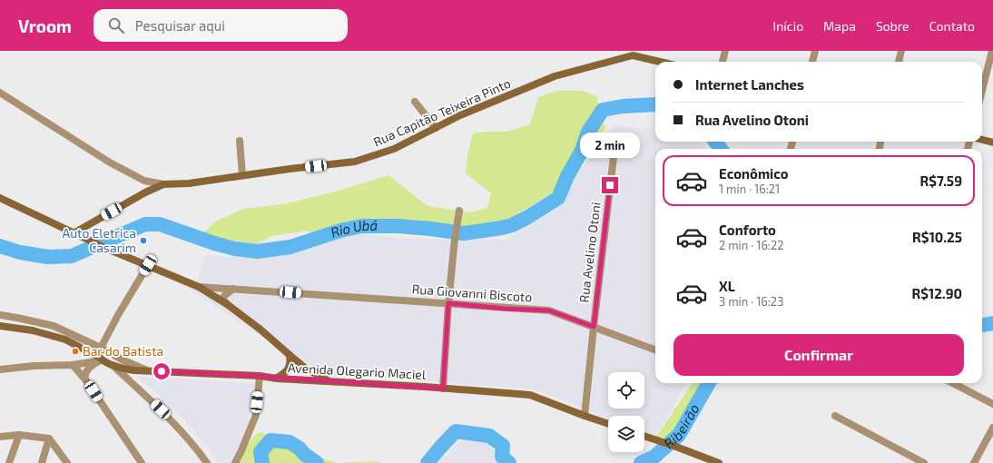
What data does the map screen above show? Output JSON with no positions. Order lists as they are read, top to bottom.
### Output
{
  "streets": {
    "main road": ["Rua Capitão Teixeira Pinto", "Avenida Olegario Maciel"],
    "street": ["Rua Avelino Otoni", "Rua Giovanni Biscoto"]
  },
  "crossings": [
    ["Rua Avelino Otoni", "Rua Giovanni Biscoto"],
    ["Rua Avelino Otoni", "Avenida Olegario Maciel"]
  ],
  "water": ["Rio Ubá", "Ribeirão"],
  "places": ["Auto Eletrica Casarim", "Bar do Batista"],
  "page": {
    "header": "Vroom",
    "search": "Pesquisar aqui",
    "nav": [
      "Início",
      "Mapa",
      "Sobre",
      "Contato"
    ],
    "banner": ["Internet Lanches", "Rua Avelino Otoni"],
    "bubble": "2 min",
    "list": [
      {
        "name": "Econômico",
        "note": "1 min · 16:21",
        "value": "R$7.59"
      },
      {
        "name": "Conforto",
        "note": "2 min · 16:22",
        "value": "R$10.25"
      },
      {
        "name": "XL",
        "note": "3 min · 16:23",
        "value": "R$12.90"
      }
    ],
    "buttons": "Confirmar"
  }
}
